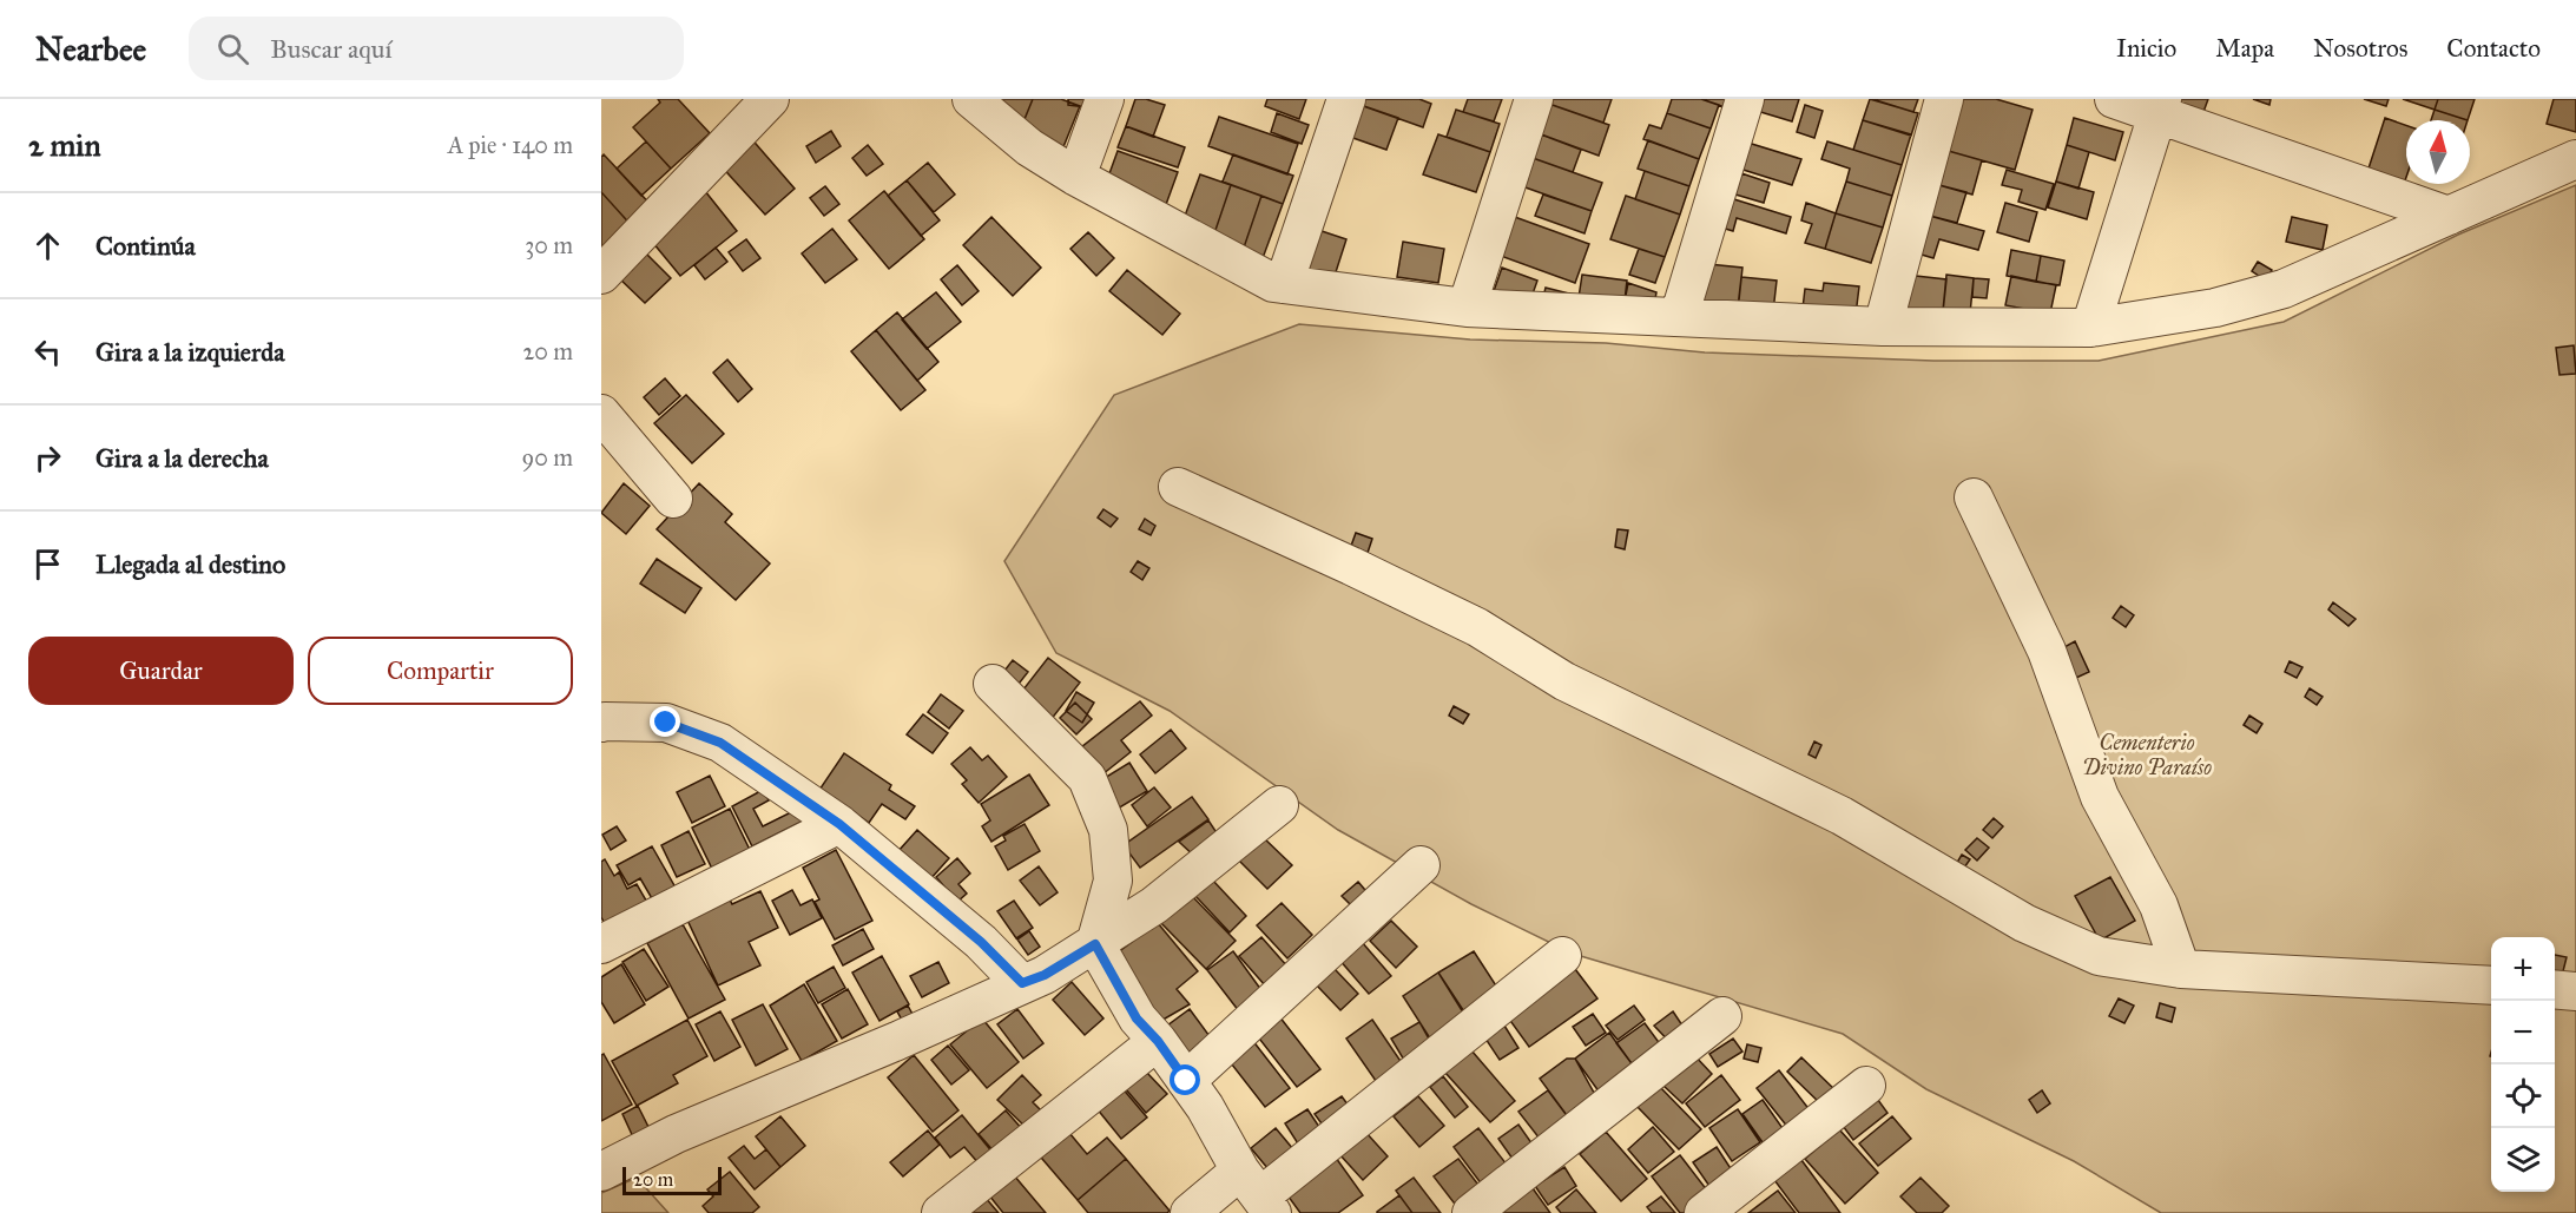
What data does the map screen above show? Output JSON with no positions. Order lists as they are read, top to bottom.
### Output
{
  "parks": ["Cementerio Divino Paraíso"],
  "scale_bar": "20 m",
  "north": "top",
  "page": {
    "header": "Nearbee",
    "search": "Buscar aquí",
    "nav": [
      "Inicio",
      "Mapa",
      "Nosotros",
      "Contacto"
    ],
    "heading": ["2 min", "A pie · 140 m"],
    "list": [
      ["Continúa", "30 m"],
      ["Gira a la izquierda", "20 m"],
      ["Gira a la derecha", "90 m"],
      "Llegada al destino"
    ],
    "buttons": ["Guardar", "Compartir"],
    "map_buttons": ["+", "−"],
    "scale": "20 m"
  }
}
